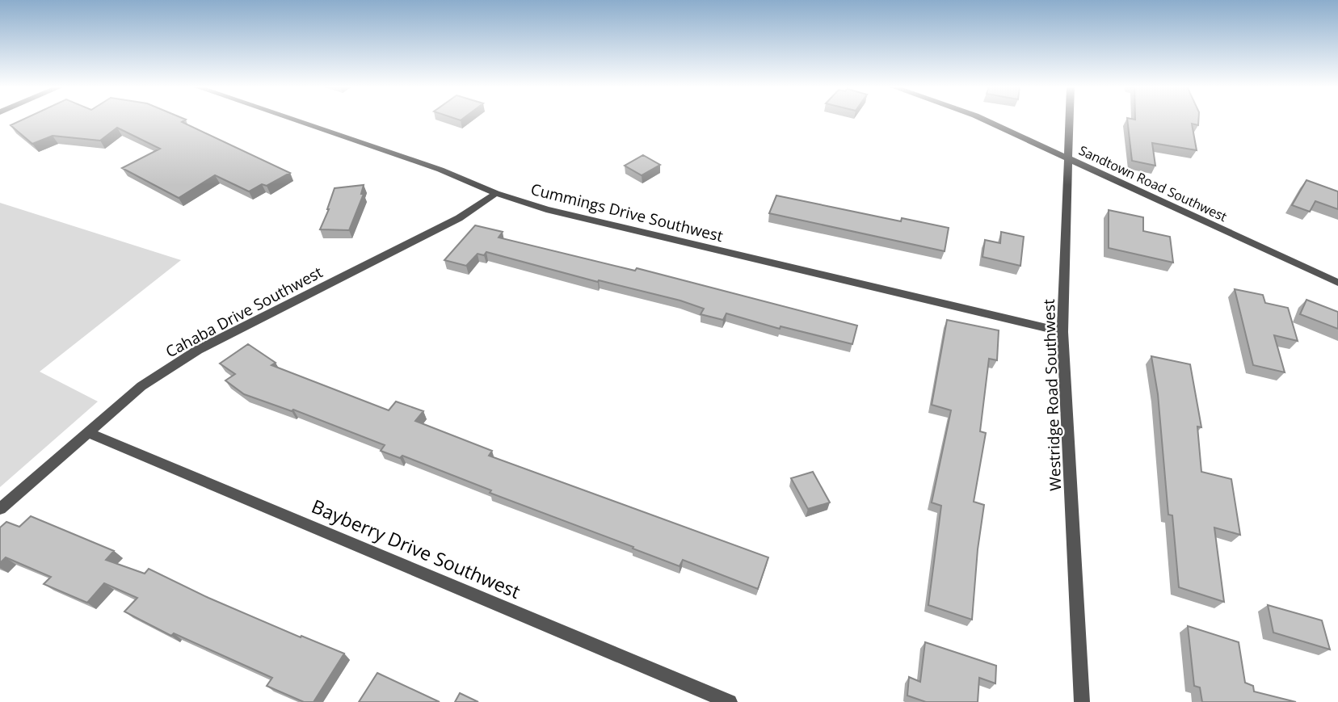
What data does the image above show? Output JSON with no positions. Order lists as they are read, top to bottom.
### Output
{
  "streets": {
    "street": [
      "Sandtown Road Southwest",
      "Cummings Drive Southwest",
      "Cahaba Drive Southwest",
      "Westridge Road Southwest",
      "Bayberry Drive Southwest"
    ]
  },
  "crossings": [
    ["Sandtown Road Southwest", "Westridge Road Southwest"],
    ["Cummings Drive Southwest", "Cahaba Drive Southwest"],
    ["Cummings Drive Southwest", "Westridge Road Southwest"],
    ["Cahaba Drive Southwest", "Bayberry Drive Southwest"]
  ]
}
